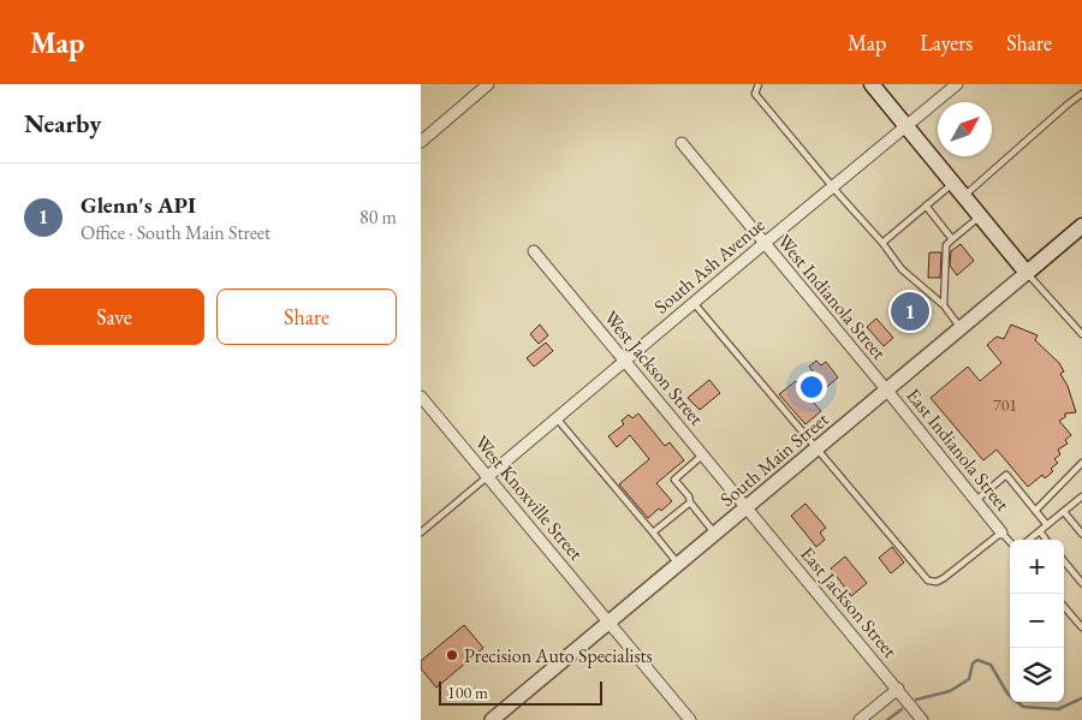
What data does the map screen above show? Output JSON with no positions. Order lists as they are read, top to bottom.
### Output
{
  "streets": {
    "main road": ["South Main Street"],
    "street": [
      "South Ash Avenue",
      "West Indianola Street",
      "West Jackson Street",
      "East Indianola Street",
      "West Knoxville Street",
      "East Jackson Street"
    ]
  },
  "crossings": [
    ["South Ash Avenue", "West Indianola Street"],
    ["South Ash Avenue", "West Jackson Street"],
    ["South Ash Avenue", "West Knoxville Street"],
    ["West Indianola Street", "East Indianola Street"],
    ["West Indianola Street", "South Main Street"],
    ["West Jackson Street", "South Main Street"],
    ["West Jackson Street", "East Jackson Street"],
    ["East Indianola Street", "South Main Street"],
    ["South Main Street", "West Knoxville Street"],
    ["South Main Street", "East Jackson Street"]
  ],
  "places": ["Precision Auto Specialists"],
  "house_numbers": ["701"],
  "scale_bar": "100 m",
  "north": "top right",
  "page": {
    "header": "Map",
    "nav": ["Map", "Layers", "Share"],
    "heading": "Nearby",
    "list": [
      {
        "mark": "1",
        "name": "Glenn's API",
        "note": "Office · South Main Street",
        "value": "80 m"
      }
    ],
    "buttons": ["Save", "Share"],
    "pins": "1",
    "map_buttons": ["+", "−"],
    "scale": "100 m"
  }
}
